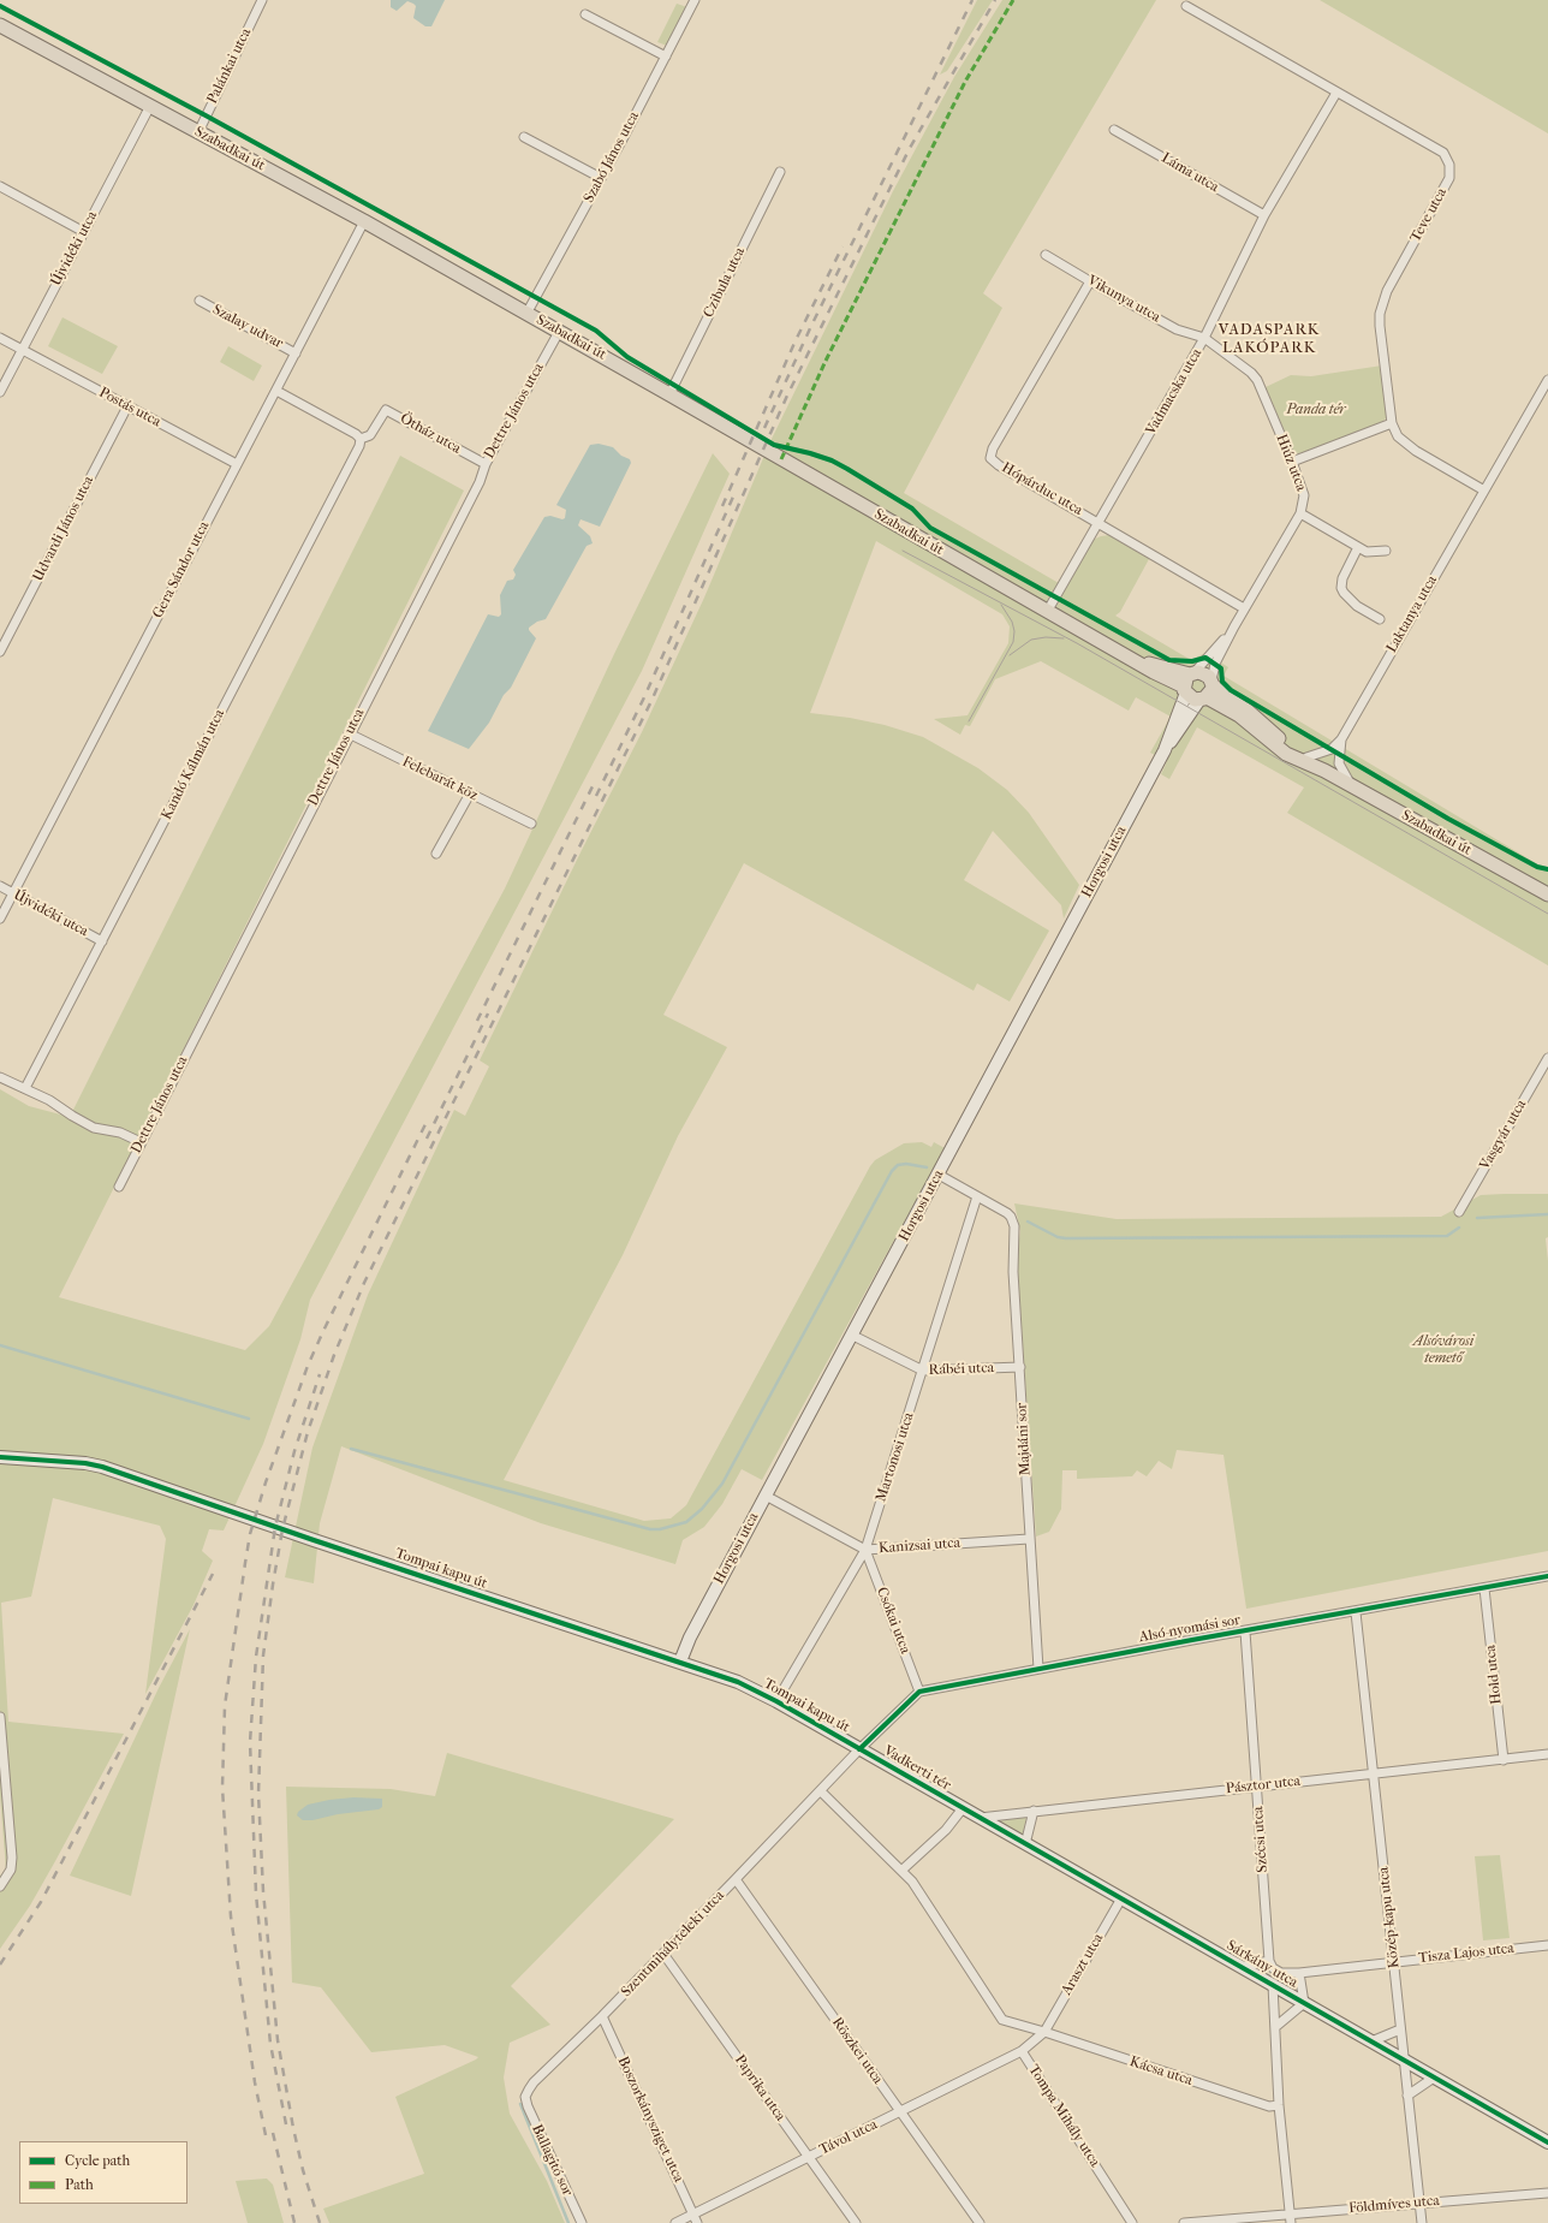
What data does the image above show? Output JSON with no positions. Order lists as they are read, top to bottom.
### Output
{
  "streets": {
    "main road": ["Szabadkai út"],
    "street": [
      "Palánkai utca",
      "Szabó János utca",
      "Láma utca",
      "Teve utca",
      "Újvidéki utca",
      "Czibula utca",
      "Vikunya utca",
      "Szalay udvar",
      "Vadmacska utca",
      "Postás utca",
      "Dettre János utca",
      "Ötház utca",
      "Hiúz utca",
      "Hópárduc utca",
      "Udvardi János utca",
      "Gera Sándor utca",
      "Laktanya utca",
      "Kandó Kálmán utca",
      "Felebarát köz",
      "Horgosi utca",
      "Vasgyár utca",
      "Rábéi utca",
      "Majdáni sor",
      "Martonosi utca",
      "Kanizsai utca",
      "Tompai kapu út",
      "Csókai utca",
      "Alsó-nyomási sor",
      "Hold utca",
      "Vadkerti tér",
      "Pásztor utca",
      "Szécsi utca",
      "Közép-kapu utca",
      "Szentmihályteleki utca",
      "Tisza Lajos utca",
      "Araszt utca",
      "Sárkány utca",
      "Röszkei utca",
      "Kácsa utca",
      "Paprika utca",
      "Tompa Mihály utca",
      "Boszorkánysziget utca",
      "Távol utca",
      "Ballagitó sor",
      "Földmíves utca"
    ]
  },
  "crossings": [
    ["Palánkai utca", "Szabadkai út"],
    ["Szabadkai út", "Szabó János utca"],
    ["Szabadkai út", "Újvidéki utca"],
    ["Szabadkai út", "Czibula utca"],
    ["Szabadkai út", "Vadmacska utca"],
    ["Szabadkai út", "Dettre János utca"],
    ["Szabadkai út", "Hiúz utca"],
    ["Szabadkai út", "Gera Sándor utca"],
    ["Szabadkai út", "Laktanya utca"],
    ["Szabadkai út", "Horgosi utca"],
    ["Láma utca", "Vadmacska utca"],
    ["Teve utca", "Vadmacska utca"],
    ["Teve utca", "Laktanya utca"],
    ["Újvidéki utca", "Postás utca"],
    ["Újvidéki utca", "Gera Sándor utca"],
    ["Újvidéki utca", "Kandó Kálmán utca"],
    ["Vikunya utca", "Vadmacska utca"],
    ["Vikunya utca", "Hiúz utca"],
    ["Vikunya utca", "Hópárduc utca"],
    ["Szalay udvar", "Gera Sándor utca"],
    ["Vadmacska utca", "Hiúz utca"],
    ["Vadmacska utca", "Hópárduc utca"],
    ["Postás utca", "Udvardi János utca"],
    ["Postás utca", "Gera Sándor utca"],
    ["Dettre János utca", "Ötház utca"],
    ["Dettre János utca", "Felebarát köz"],
    ["Ötház utca", "Kandó Kálmán utca"],
    ["Hiúz utca", "Hópárduc utca"],
    ["Hiúz utca", "Horgosi utca"],
    ["Horgosi utca", "Rábéi utca"],
    ["Horgosi utca", "Kanizsai utca"],
    ["Horgosi utca", "Tompai kapu út"],
    ["Rábéi utca", "Majdáni sor"],
    ["Rábéi utca", "Martonosi utca"],
    ["Majdáni sor", "Martonosi utca"],
    ["Majdáni sor", "Kanizsai utca"],
    ["Majdáni sor", "Alsó-nyomási sor"],
    ["Martonosi utca", "Kanizsai utca"],
    ["Martonosi utca", "Tompai kapu út"],
    ["Martonosi utca", "Csókai utca"],
    ["Kanizsai utca", "Csókai utca"],
    ["Tompai kapu út", "Vadkerti tér"],
    ["Csókai utca", "Alsó-nyomási sor"],
    ["Alsó-nyomási sor", "Hold utca"],
    ["Alsó-nyomási sor", "Szécsi utca"],
    ["Alsó-nyomási sor", "Közép-kapu utca"],
    ["Hold utca", "Pásztor utca"],
    ["Vadkerti tér", "Sárkány utca"],
    ["Pásztor utca", "Szécsi utca"],
    ["Pásztor utca", "Közép-kapu utca"],
    ["Pásztor utca", "Sárkány utca"],
    ["Szécsi utca", "Tisza Lajos utca"],
    ["Közép-kapu utca", "Tisza Lajos utca"],
    ["Közép-kapu utca", "Sárkány utca"],
    ["Közép-kapu utca", "Földmíves utca"],
    ["Szentmihályteleki utca", "Röszkei utca"],
    ["Szentmihályteleki utca", "Paprika utca"],
    ["Szentmihályteleki utca", "Boszorkánysziget utca"],
    ["Szentmihályteleki utca", "Ballagitó sor"],
    ["Araszt utca", "Sárkány utca"],
    ["Araszt utca", "Kácsa utca"],
    ["Araszt utca", "Tompa Mihály utca"],
    ["Röszkei utca", "Távol utca"],
    ["Kácsa utca", "Tompa Mihály utca"],
    ["Paprika utca", "Távol utca"],
    ["Tompa Mihály utca", "Távol utca"],
    ["Boszorkánysziget utca", "Távol utca"]
  ],
  "districts": ["VADASPARK LAKÓPARK"],
  "parks": ["Panda tér", "Alsóvárosi temető"],
  "legend": ["Cycle path", "Path"]
}
